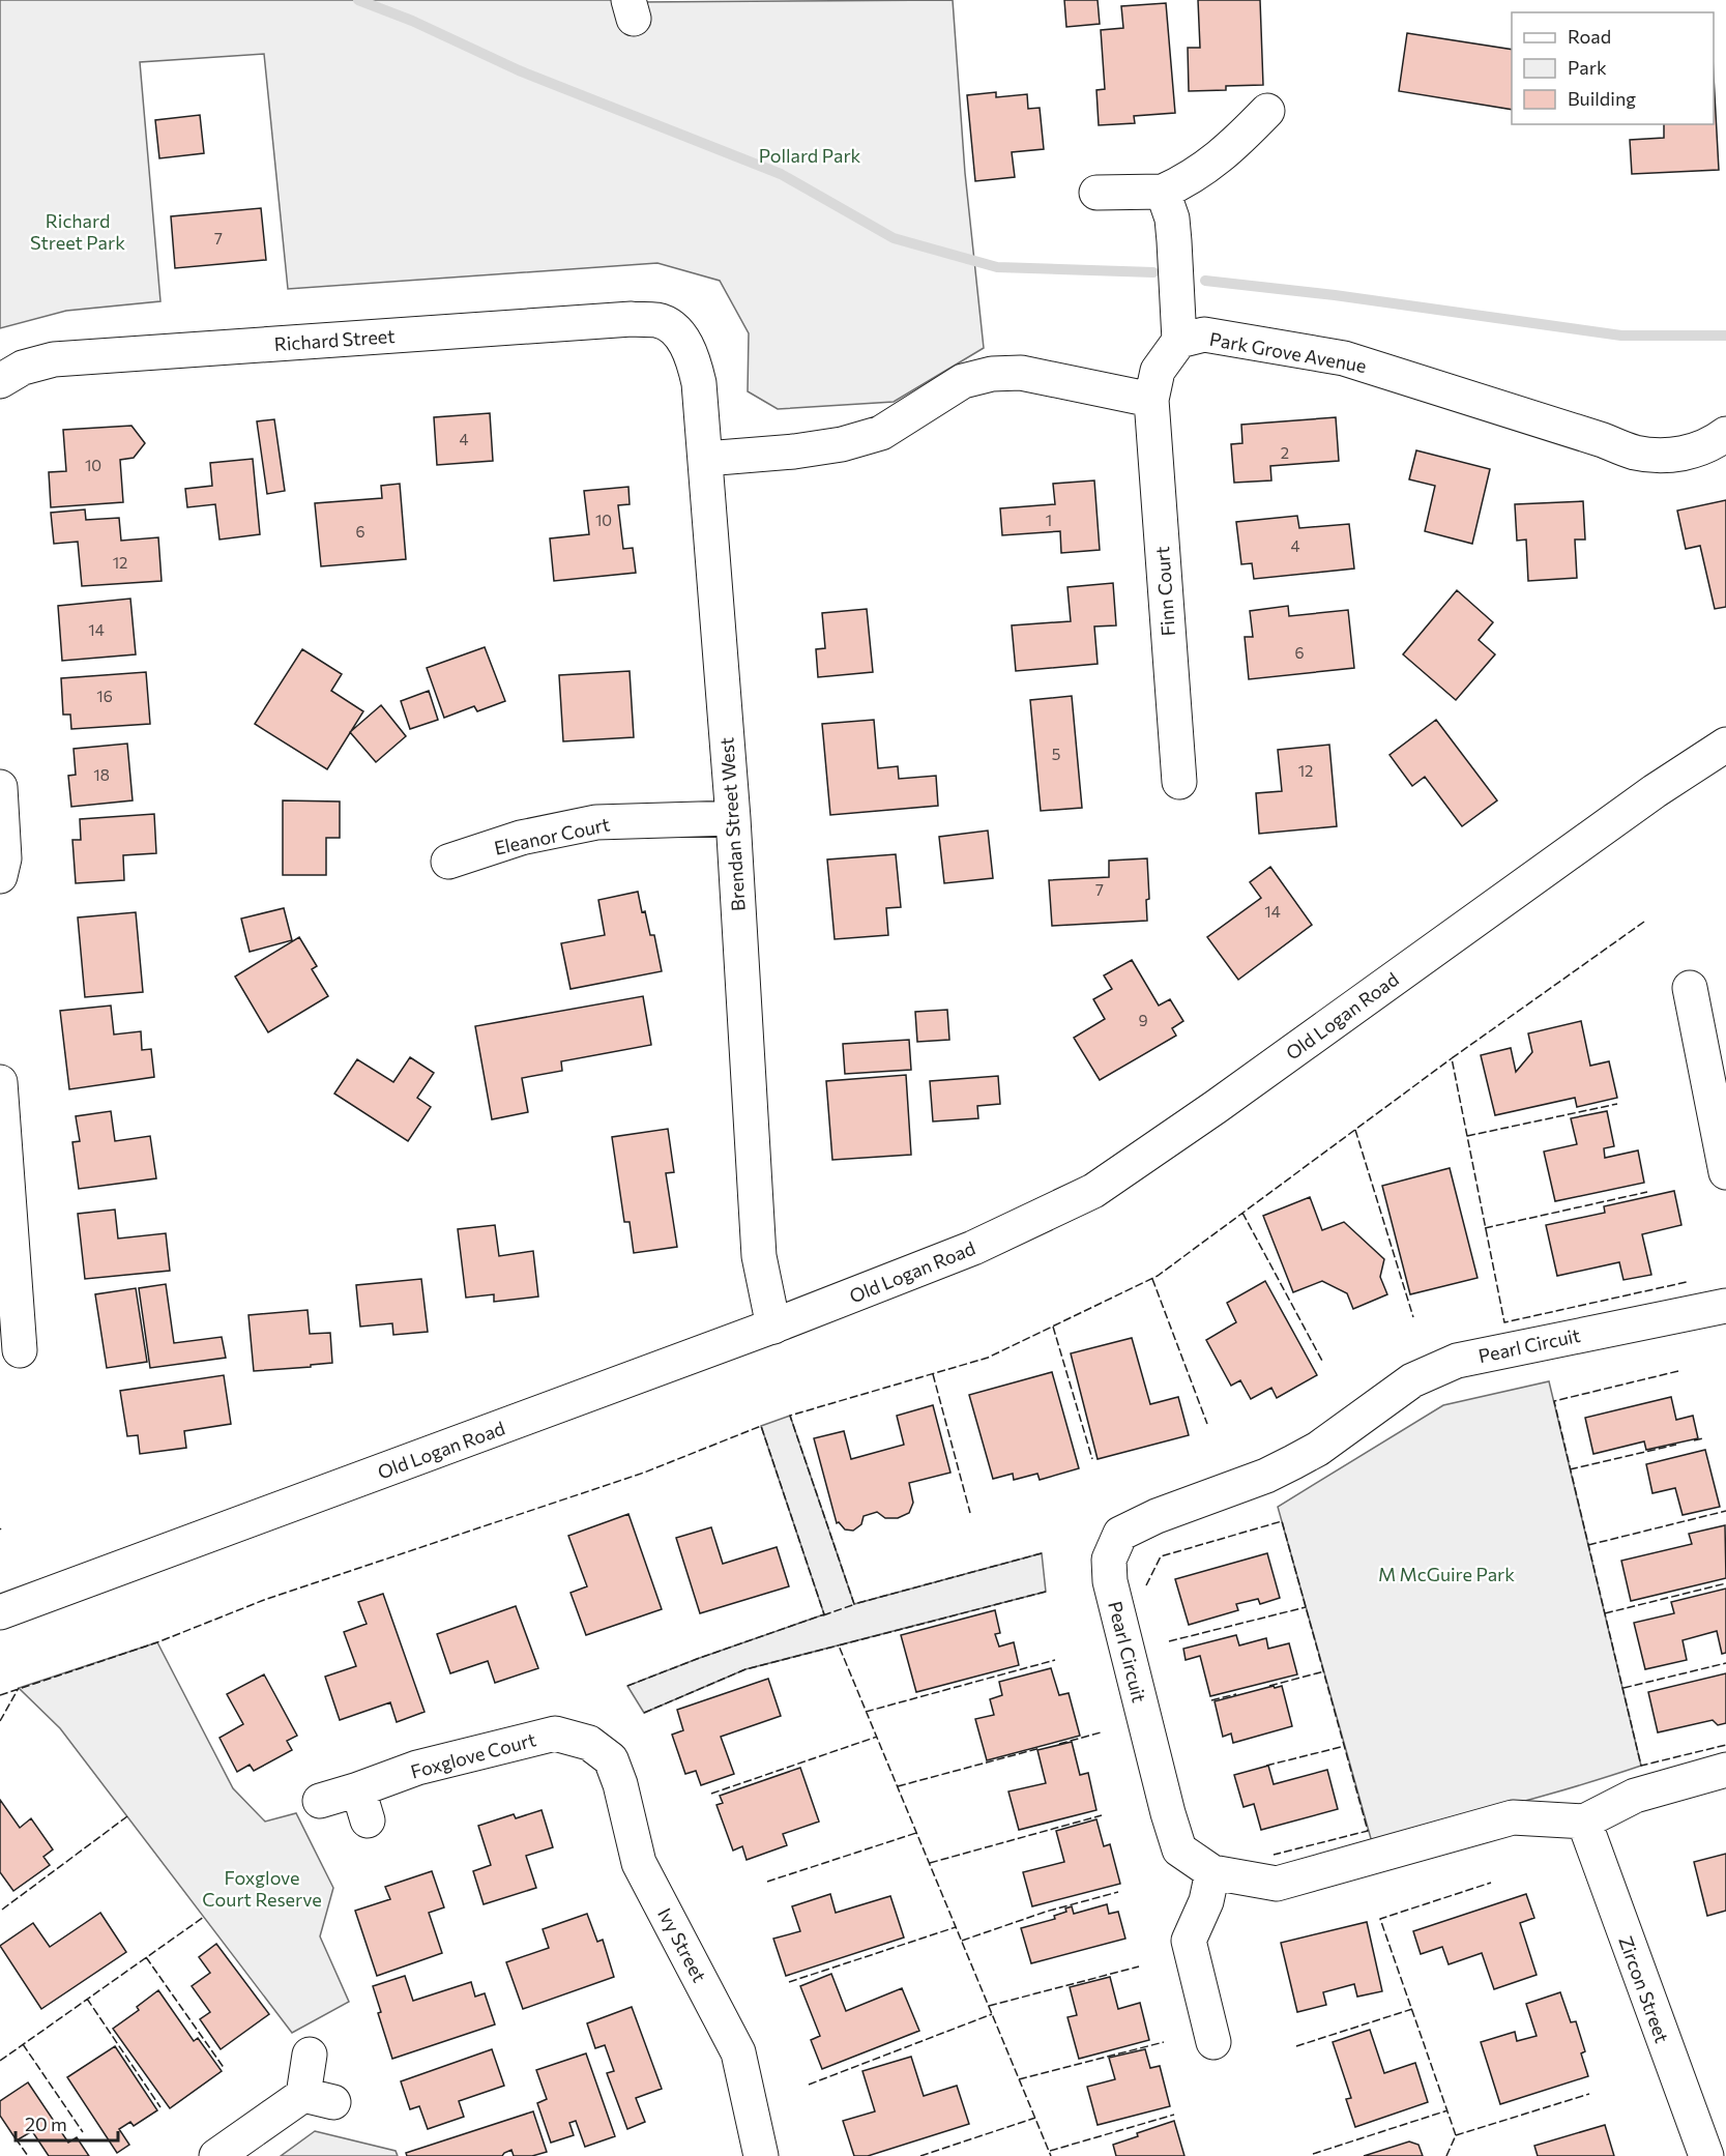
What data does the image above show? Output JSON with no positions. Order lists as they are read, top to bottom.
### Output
{
  "streets": {
    "street": [
      "Richard Street",
      "Park Grove Avenue",
      "Finn Court",
      "Brendan Street West",
      "Eleanor Court",
      "Old Logan Road",
      "Pearl Circuit",
      "Foxglove Court",
      "Ivy Street",
      "Zircon Street"
    ]
  },
  "crossings": [
    ["Richard Street", "Brendan Street West"],
    ["Brendan Street West", "Eleanor Court"],
    ["Brendan Street West", "Old Logan Road"],
    ["Pearl Circuit", "Zircon Street"],
    ["Foxglove Court", "Ivy Street"]
  ],
  "parks": [
    "Pollard Park",
    "Richard Street Park",
    "M McGuire Park",
    "Foxglove Court Reserve"
  ],
  "house_numbers": [
    "7",
    "4",
    "2",
    "10",
    "10",
    "1",
    "6",
    "4",
    "12",
    "14",
    "6",
    "16",
    "5",
    "12",
    "18",
    "7",
    "14",
    "9"
  ],
  "legend": ["Road", "Park", "Building"],
  "scale_bar": "20 m"
}
